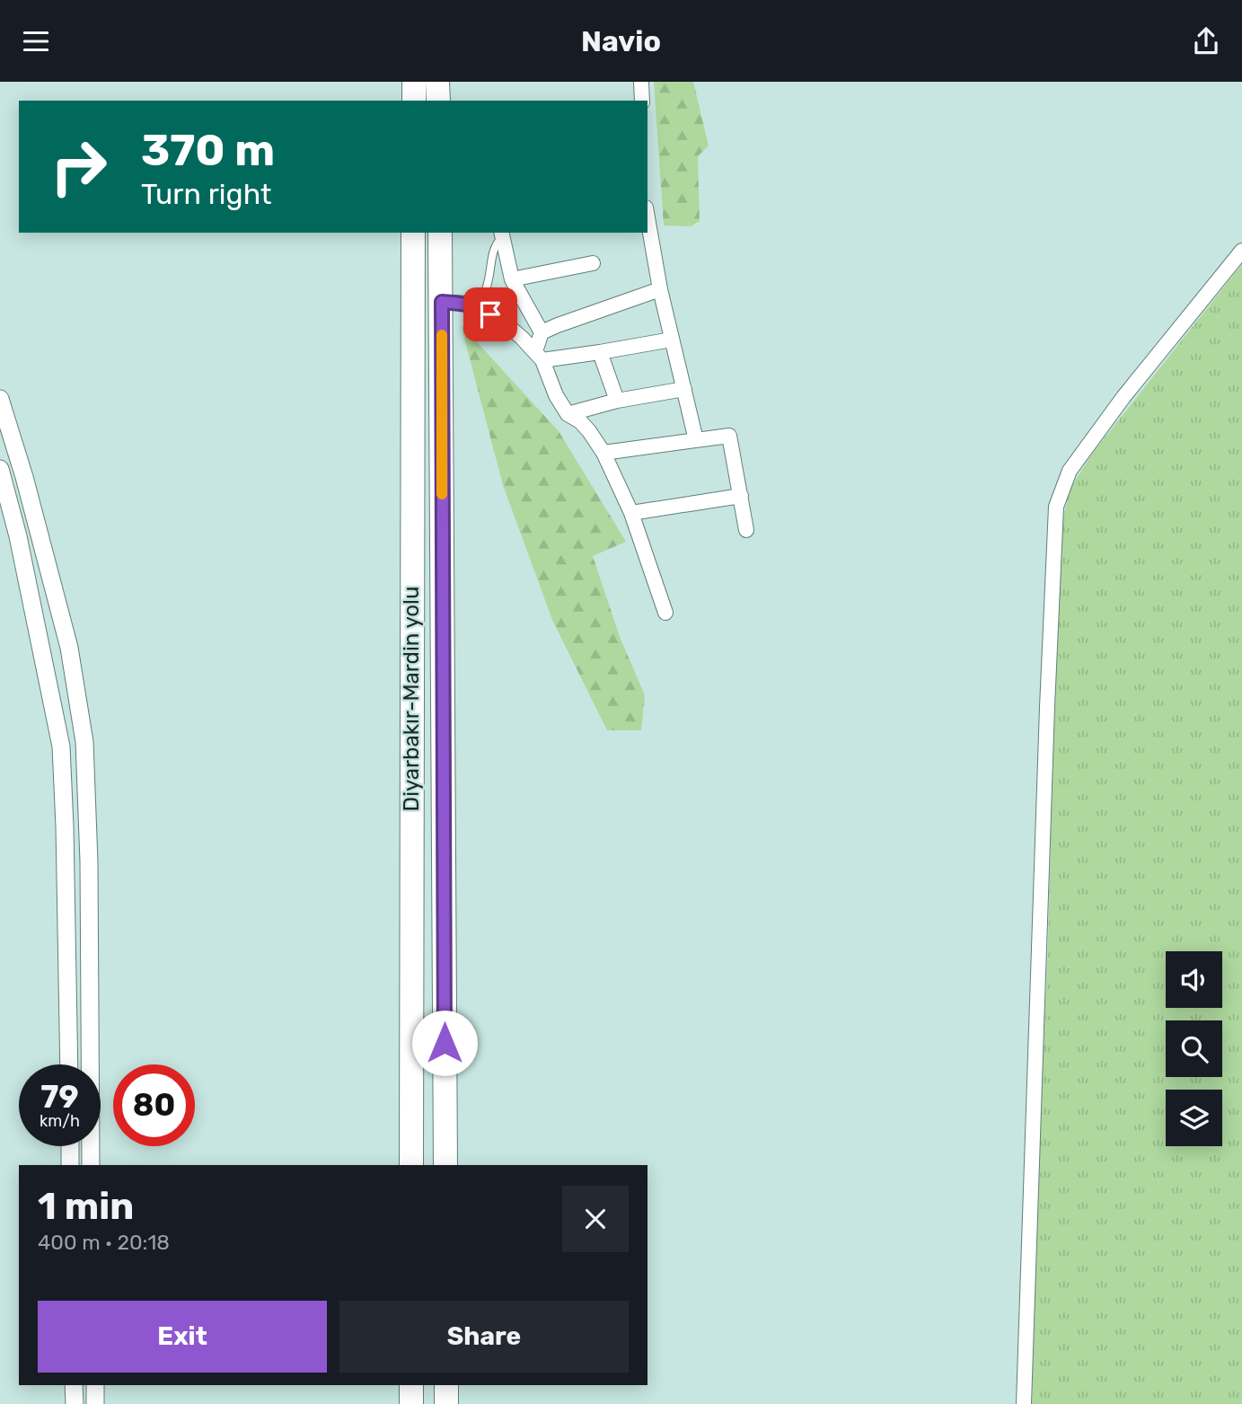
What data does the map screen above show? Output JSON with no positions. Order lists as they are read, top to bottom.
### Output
{
  "streets": {
    "highway": ["Diyarbakır-Mardin yolu"]
  },
  "page": {
    "header": "Navio",
    "turn": ["370 m", "Turn right"],
    "speed": "79 km/h",
    "limit": "80",
    "heading": ["1 min", "400 m · 20:18"],
    "buttons": ["Exit", "Share"]
  }
}
